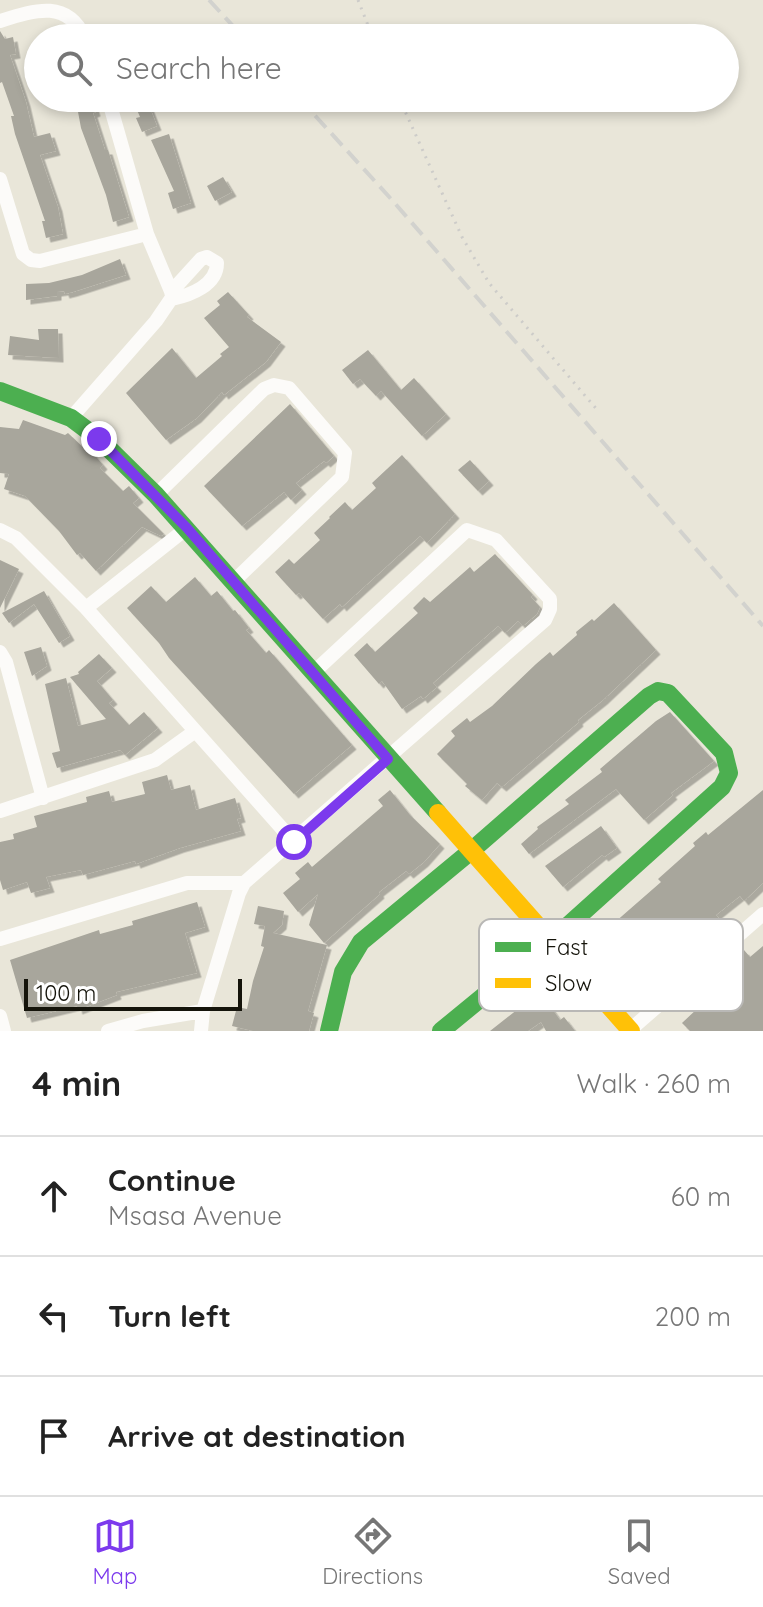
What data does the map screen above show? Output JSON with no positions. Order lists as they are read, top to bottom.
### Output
{
  "legend": ["Fast", "Slow"],
  "scale_bar": "100 m",
  "page": {
    "search": "Search here",
    "scale": "100 m",
    "heading": ["4 min", "Walk · 260 m"],
    "list": [
      ["Continue", "Msasa Avenue", "60 m"],
      ["Turn left", "200 m"],
      "Arrive at destination"
    ],
    "nav": ["Map", "Directions", "Saved"]
  }
}
